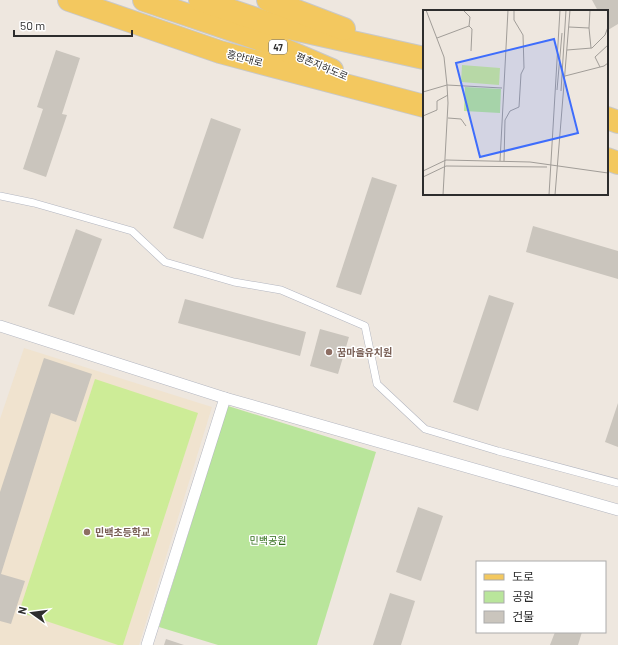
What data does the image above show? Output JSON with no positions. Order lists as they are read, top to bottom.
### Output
{
  "streets": {
    "main road": ["47", "흥안대로", "평촌지하도로"]
  },
  "crossings": [
    ["흥안대로", "평촌지하도로"]
  ],
  "parks": ["민백공원"],
  "places": ["꿈마을유치원", "민백초등학교"],
  "legend": ["도로", "공원", "건물"],
  "scale_bar": "50 m",
  "north": "left"
}
